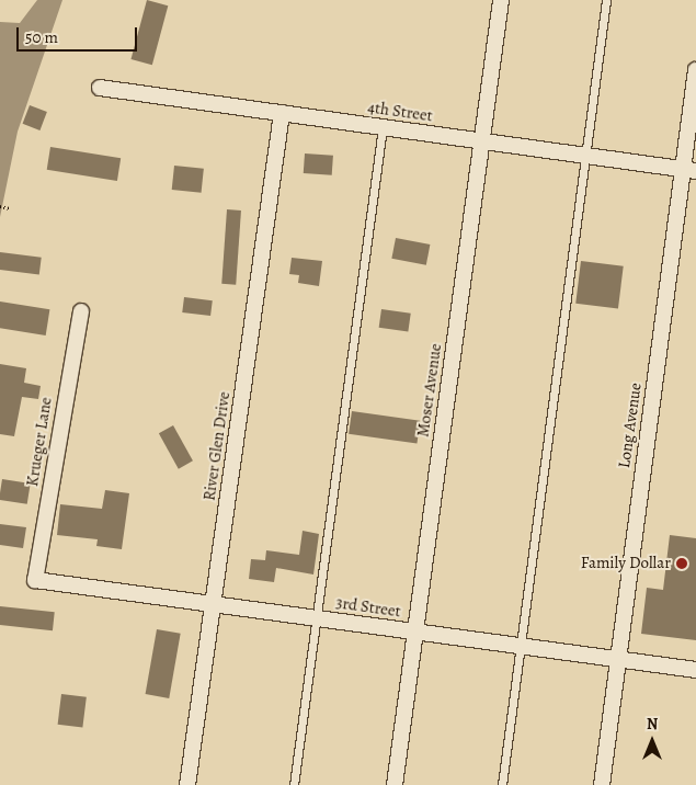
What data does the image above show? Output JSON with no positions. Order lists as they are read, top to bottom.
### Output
{
  "streets": {
    "street": [
      "4th Street",
      "Moser Avenue",
      "Long Avenue",
      "Krueger Lane",
      "River Glen Drive",
      "3rd Street"
    ]
  },
  "crossings": [
    ["4th Street", "Moser Avenue"],
    ["4th Street", "Long Avenue"],
    ["4th Street", "River Glen Drive"],
    ["Moser Avenue", "3rd Street"],
    ["Long Avenue", "3rd Street"],
    ["Krueger Lane", "3rd Street"],
    ["River Glen Drive", "3rd Street"]
  ],
  "places": ["Family Dollar"],
  "scale_bar": "50 m",
  "north": "top"
}
